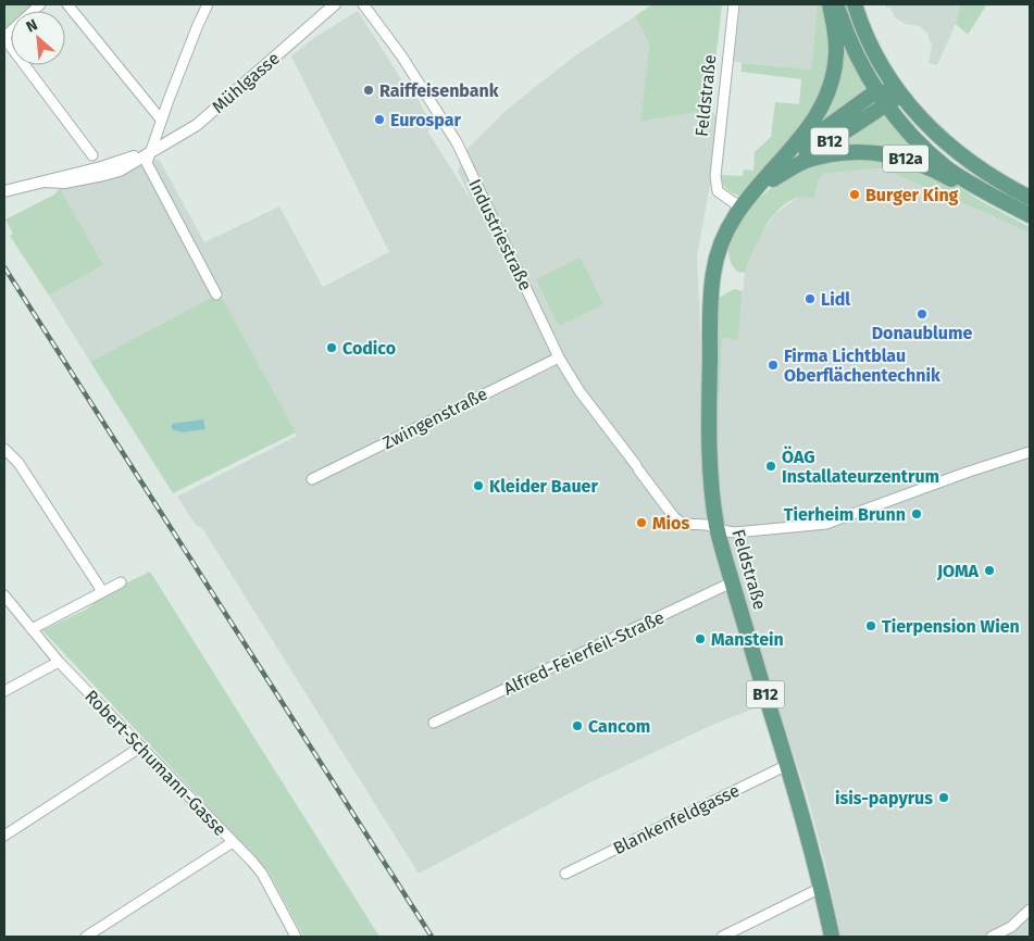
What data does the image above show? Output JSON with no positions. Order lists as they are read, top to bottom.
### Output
{
  "streets": {
    "main road": ["Feldstraße", "B12", "B12a"],
    "street": [
      "Mühlgasse",
      "Industriestraße",
      "Zwingenstraße",
      "Alfred-Feierfeil-Straße",
      "Robert-Schumann-Gasse",
      "Blankenfeldgasse"
    ]
  },
  "crossings": [
    ["Feldstraße", "B12"],
    ["Feldstraße", "B12a"],
    ["Feldstraße", "Industriestraße"],
    ["Feldstraße", "Alfred-Feierfeil-Straße"],
    ["Feldstraße", "Blankenfeldgasse"],
    ["B12", "B12a"],
    ["Industriestraße", "Zwingenstraße"]
  ],
  "places": [
    "Raiffeisenbank",
    "Eurospar",
    "Burger King",
    "Lidl",
    "Donaublume",
    "Codico",
    "Firma Lichtblau Oberflächentechnik",
    "ÖAG Installateurzentrum",
    "Kleider Bauer",
    "Tierheim Brunn",
    "Mios",
    "JOMA",
    "Tierpension Wien",
    "Manstein",
    "Cancom",
    "isis-papyrus"
  ],
  "north": "top left"
}
